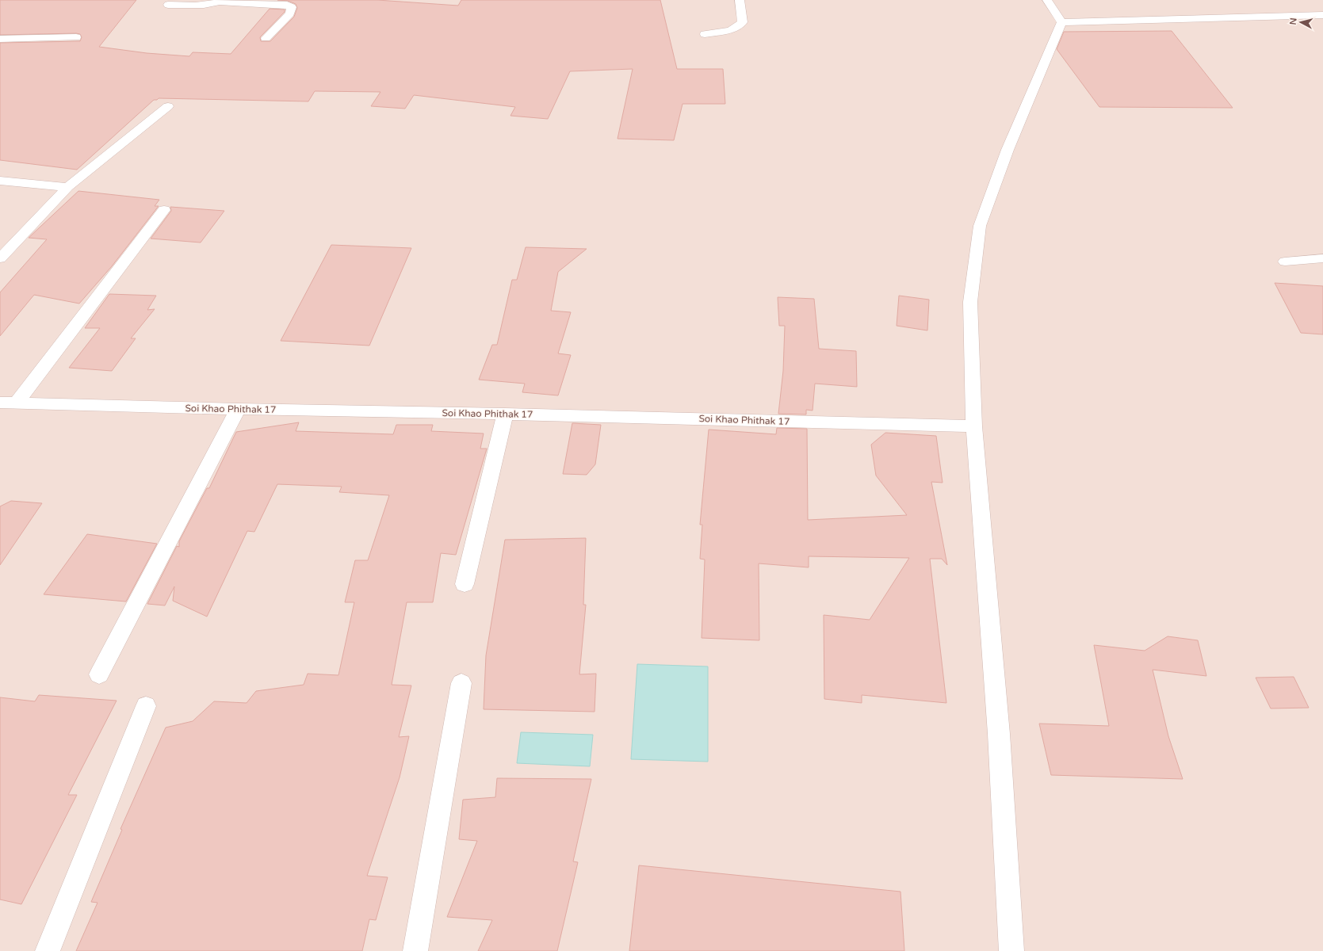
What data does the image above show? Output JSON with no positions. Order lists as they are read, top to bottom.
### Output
{
  "streets": {
    "street": ["Soi Khao Phithak 17"]
  },
  "north": "left"
}
